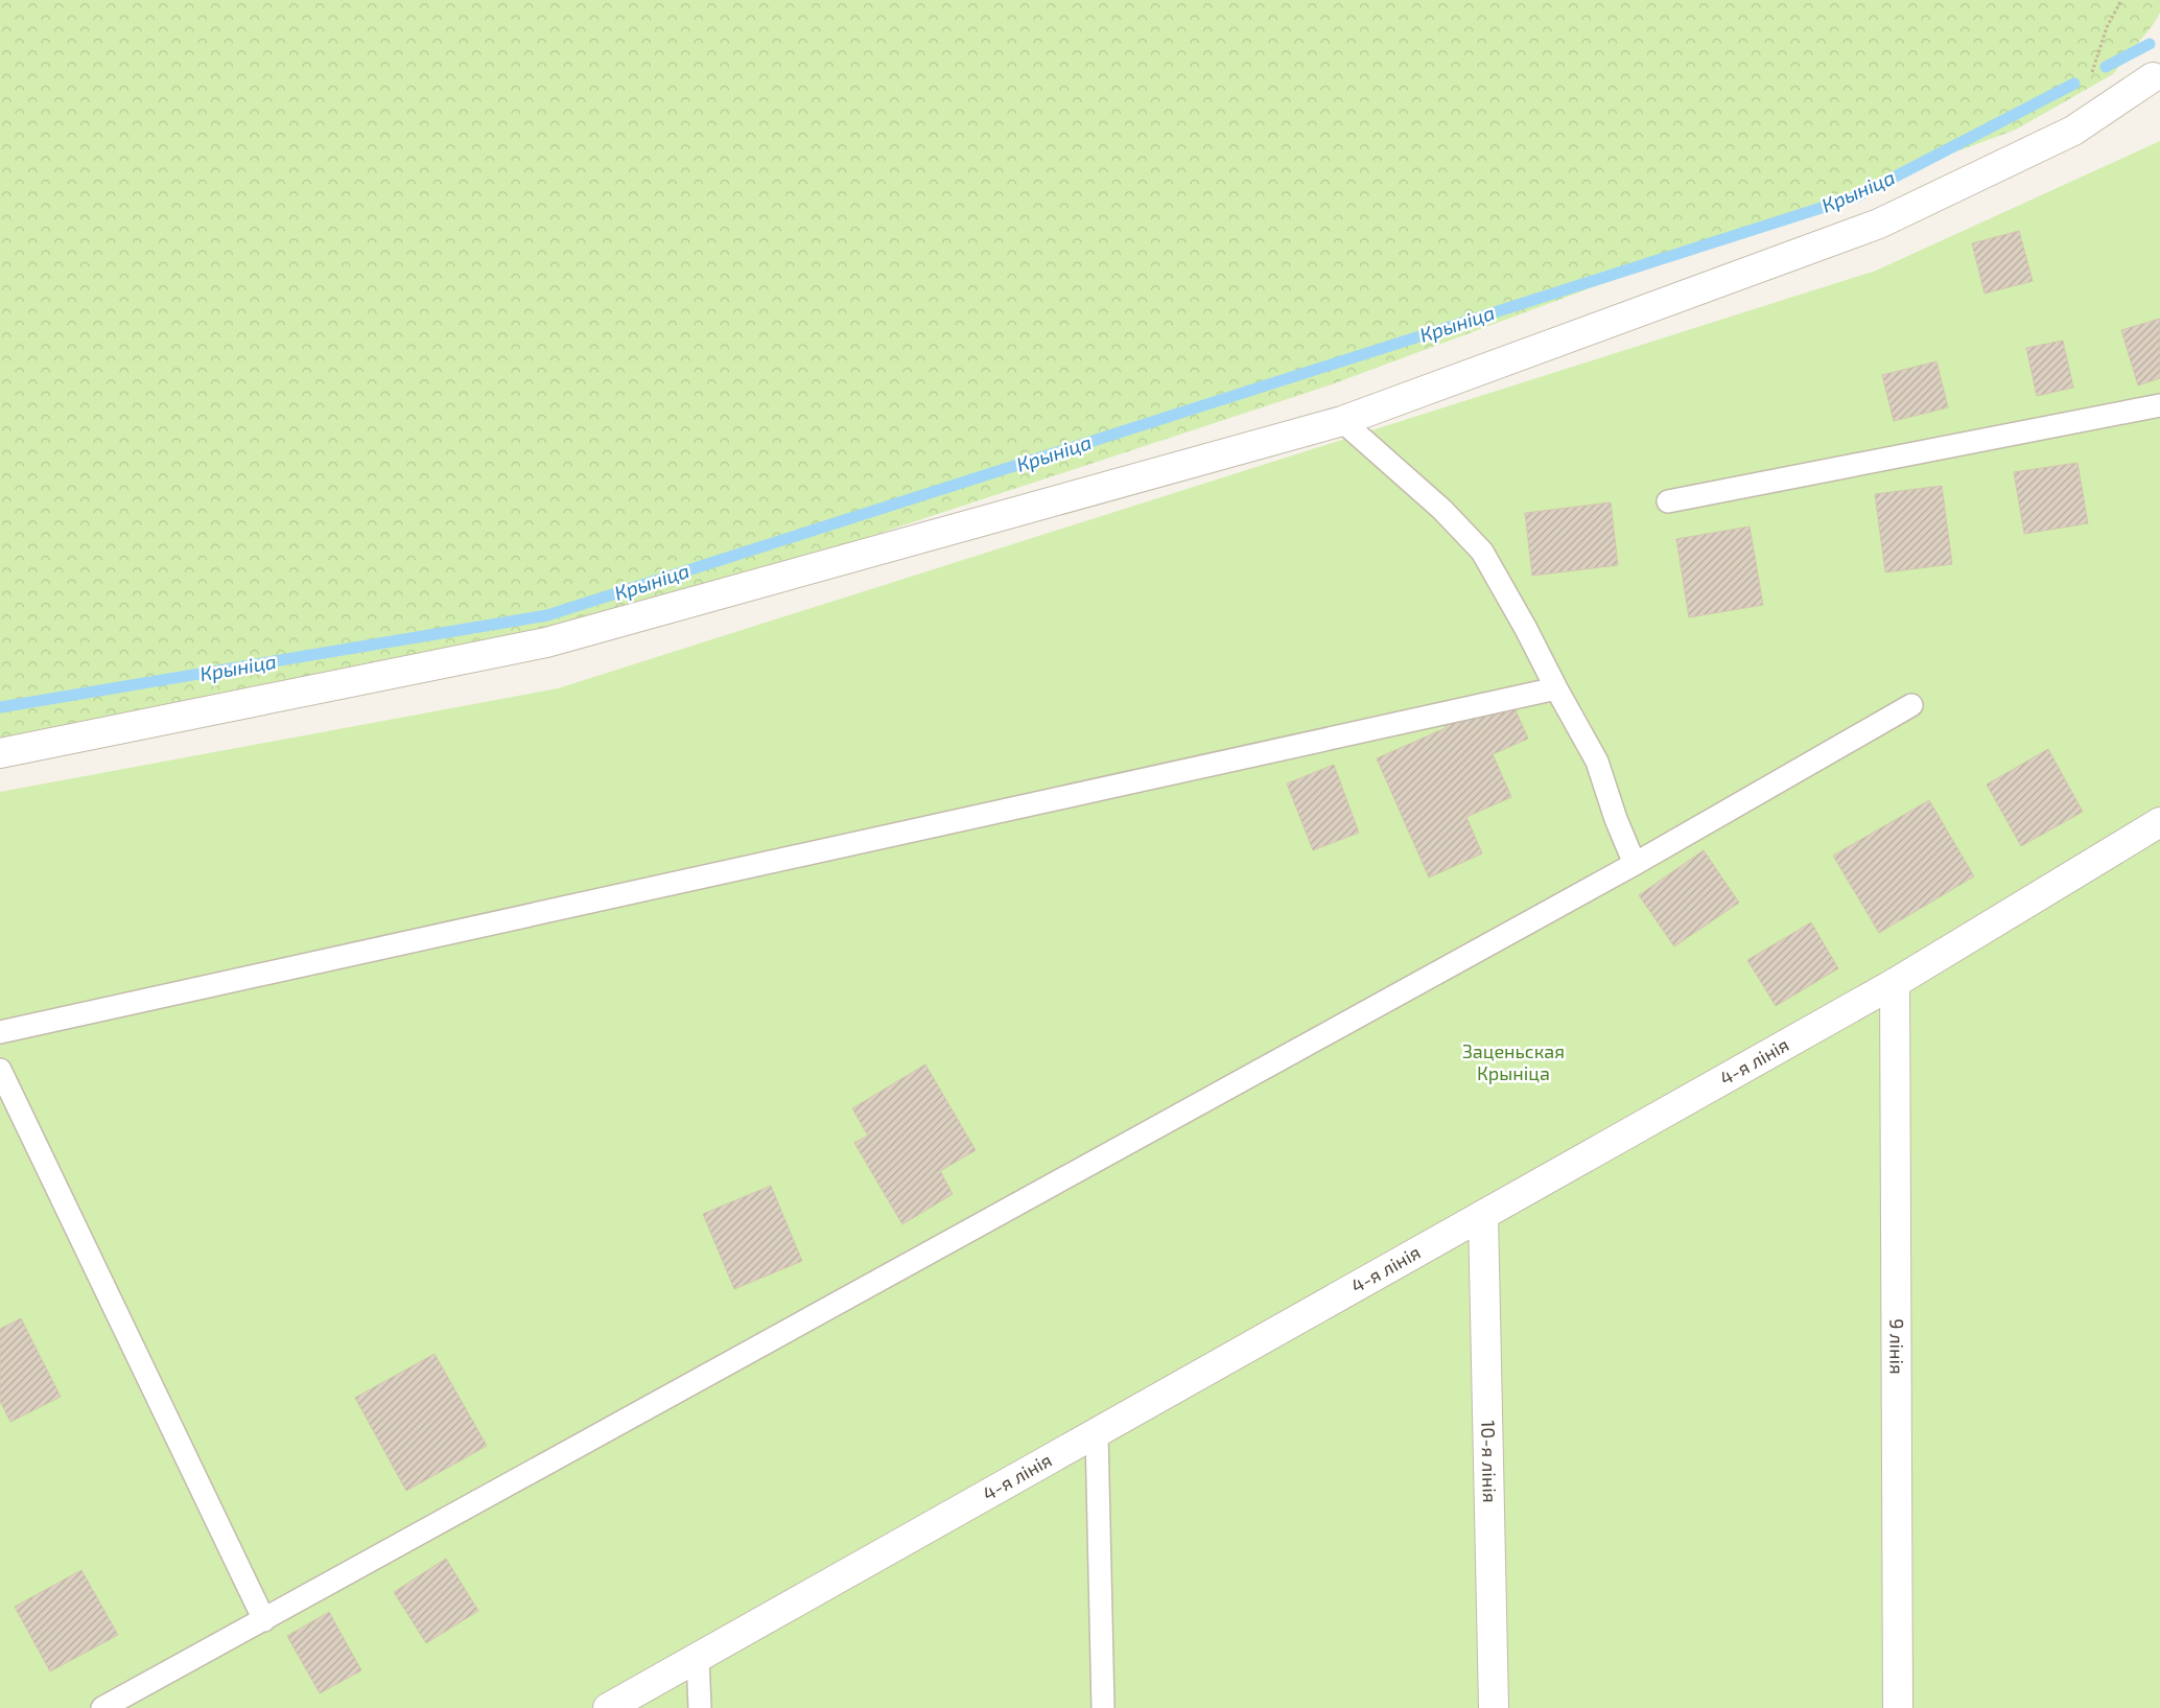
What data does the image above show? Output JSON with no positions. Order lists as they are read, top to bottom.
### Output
{
  "streets": {
    "street": ["4-я лінія", "9 лінія", "10-я лінія"]
  },
  "crossings": [
    ["4-я лінія", "9 лінія"],
    ["4-я лінія", "10-я лінія"]
  ],
  "water": ["Крыніца"],
  "parks": ["Заценьская Крыніца"]
}
